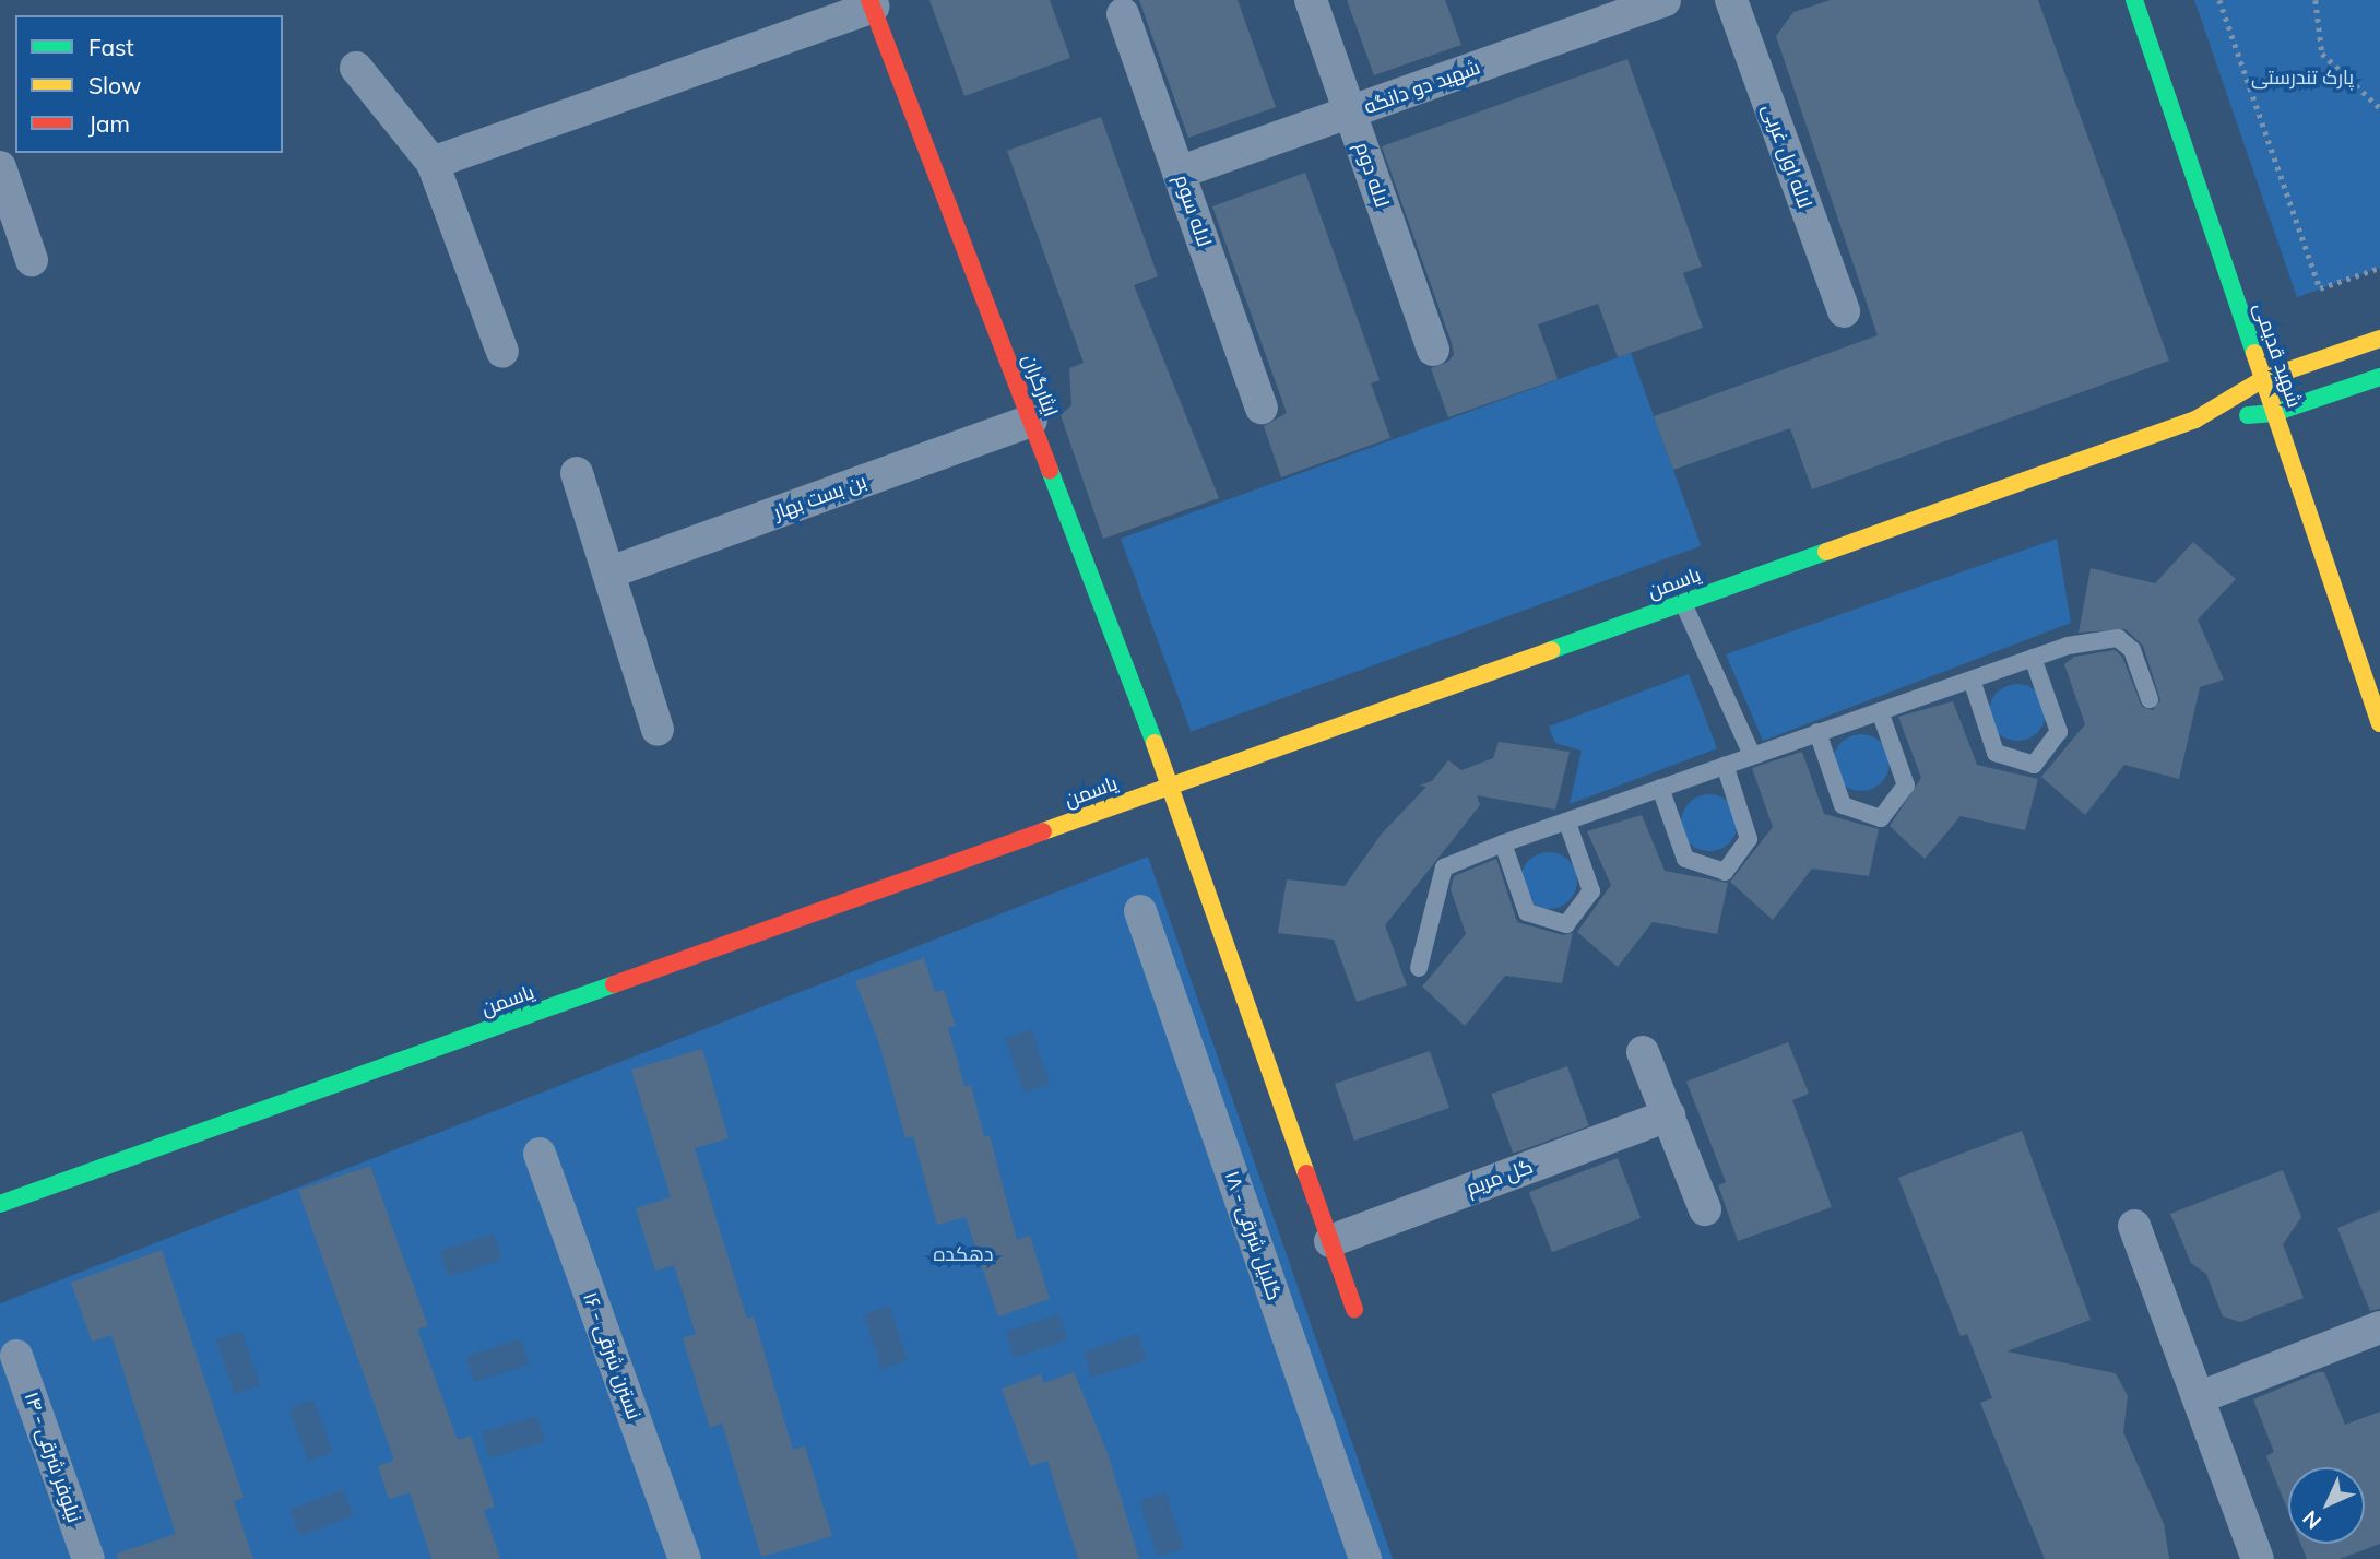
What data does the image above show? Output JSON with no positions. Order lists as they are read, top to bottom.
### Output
{
  "streets": {
    "street": [
      "شهید دو دانگه",
      "لاله اول غربی",
      "لاله دوم",
      "لاله سوم",
      "شهید قدیمی",
      "ایثارگران",
      "بن بست بهار",
      "یاسمن",
      "گل مریم",
      "گلایل شرقی - ۱۸",
      "نسترن شرقی - ۱۶",
      "نیلوفر شرقی - ۱۴"
    ]
  },
  "crossings": [
    ["شهید دو دانگه", "لاله دوم"],
    ["شهید دو دانگه", "لاله سوم"],
    ["شهید قدیمی", "یاسمن"],
    ["ایثارگران", "بن بست بهار"],
    ["ایثارگران", "یاسمن"],
    ["ایثارگران", "گل مریم"]
  ],
  "parks": ["پارک تندرستی", "دهکده"],
  "legend": ["Fast", "Slow", "Jam"],
  "north": "bottom left"
}
